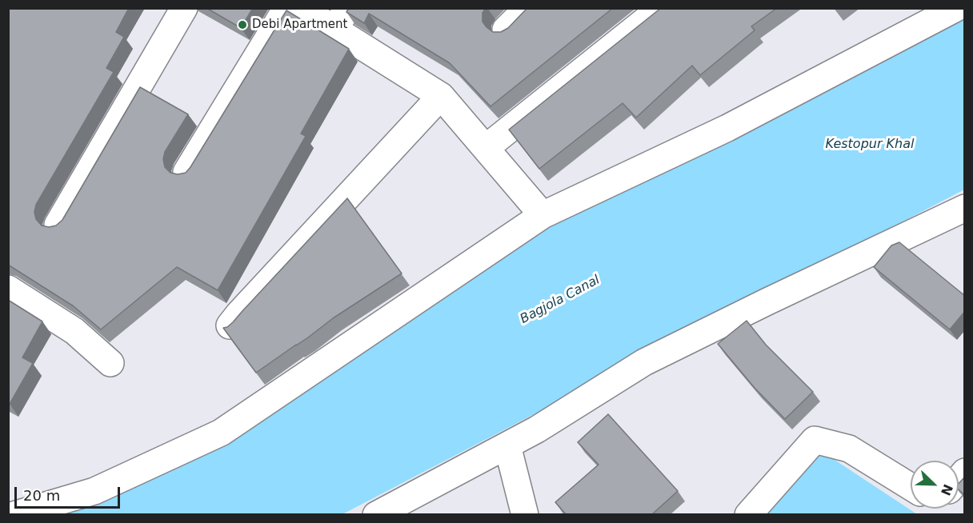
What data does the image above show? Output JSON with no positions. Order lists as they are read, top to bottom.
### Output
{
  "water": ["Kestopur Khal", "Bagjola Canal"],
  "places": ["Debi Apartment"],
  "scale_bar": "20 m",
  "north": "bottom right"
}
